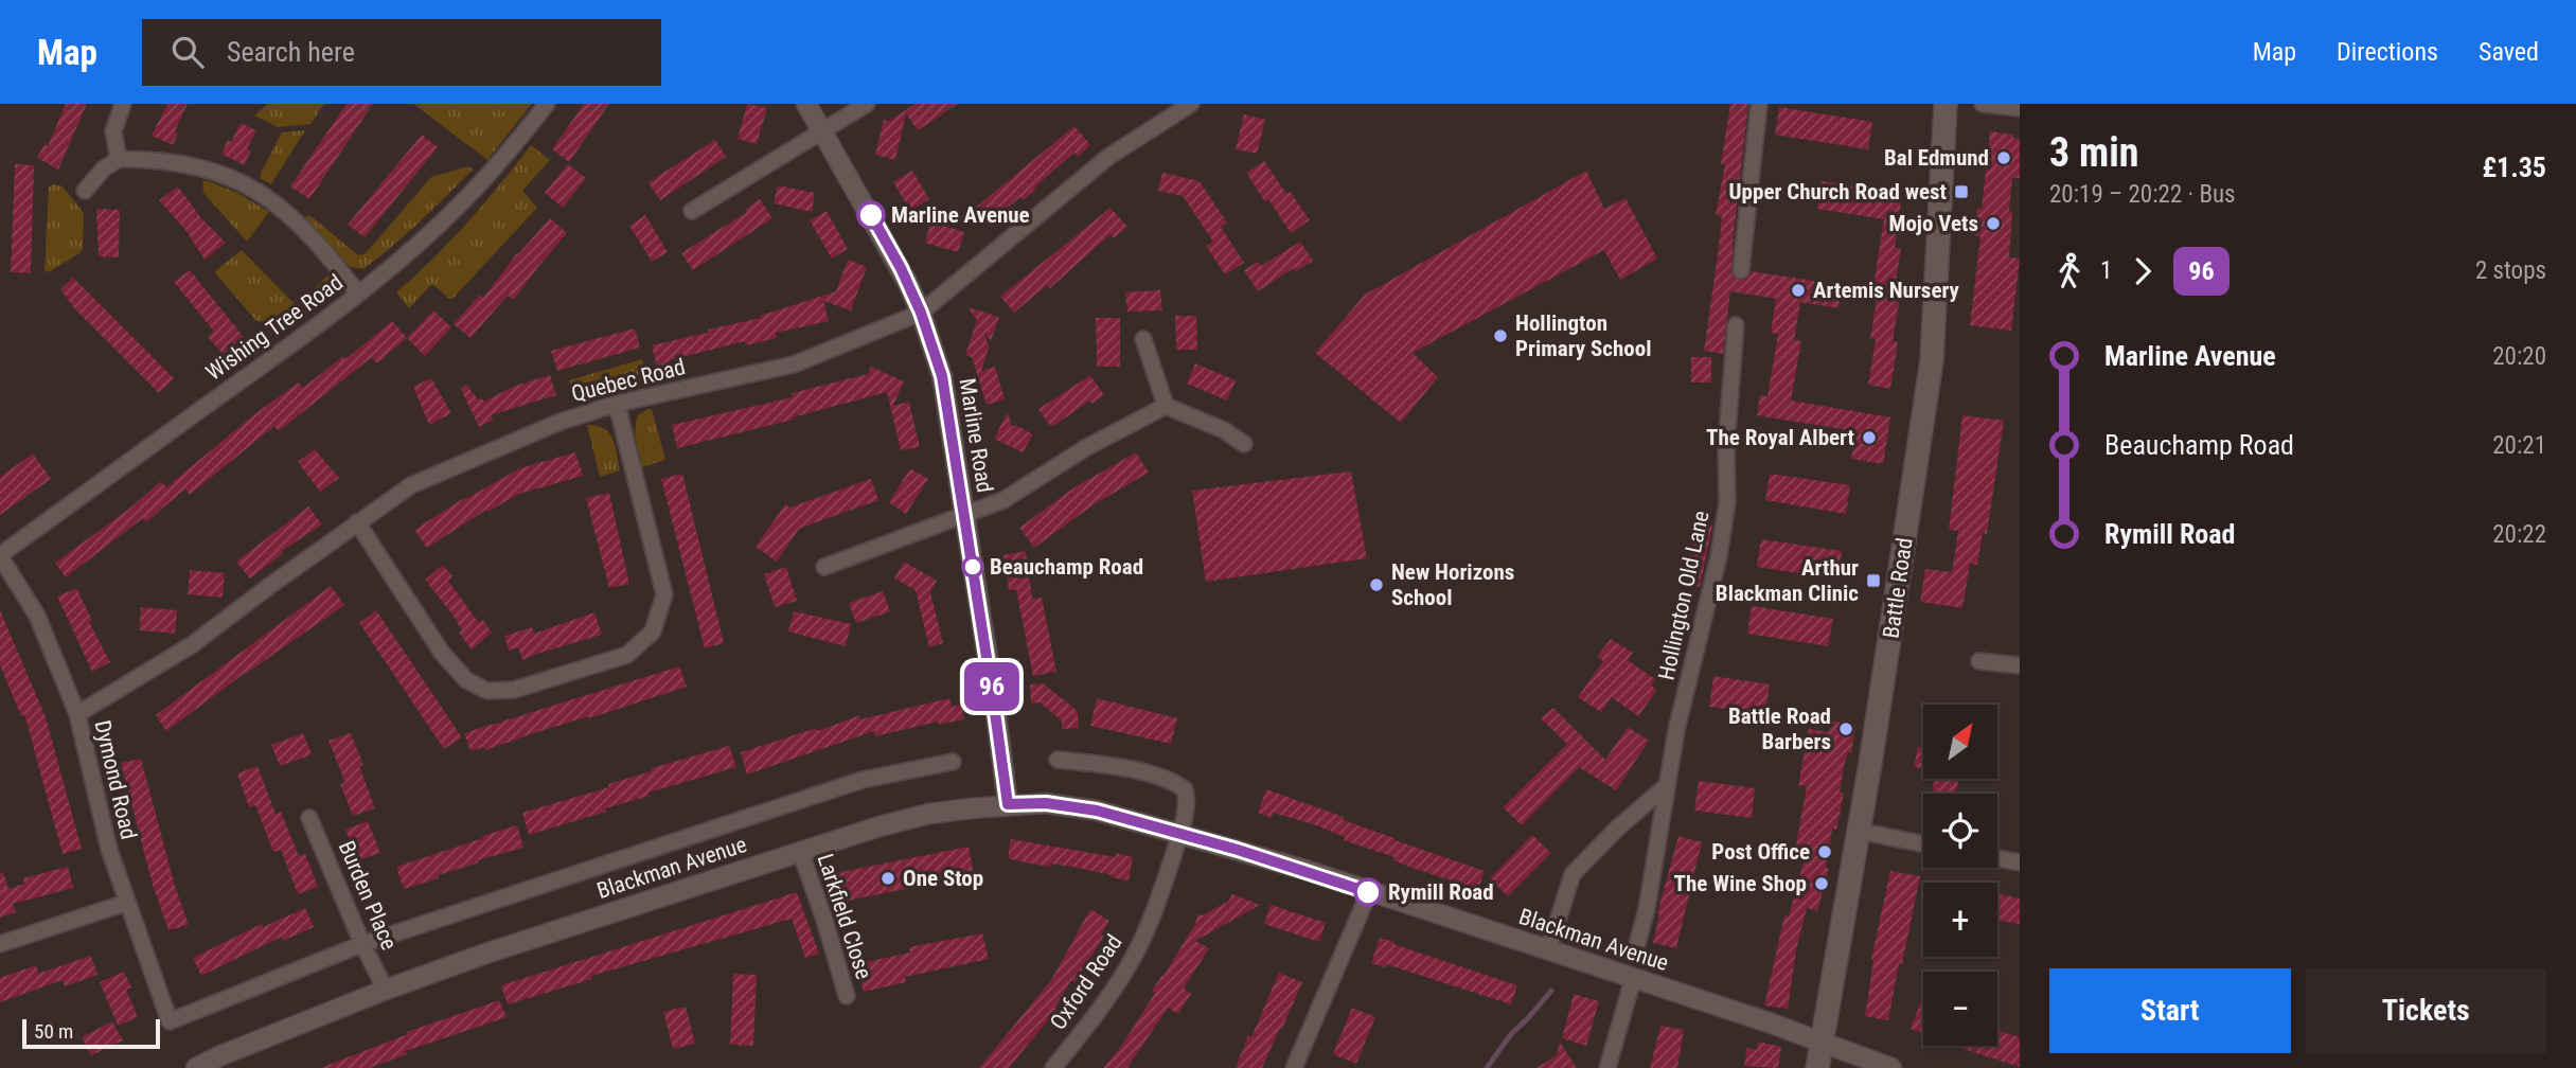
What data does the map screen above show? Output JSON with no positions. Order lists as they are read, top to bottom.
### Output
{
  "streets": {
    "main road": ["Battle Road"],
    "street": [
      "Wishing Tree Road",
      "Quebec Road",
      "Marline Road",
      "Hollington Old Lane",
      "Dymond Road",
      "Blackman Avenue",
      "Burden Place",
      "Larkfield Close",
      "Oxford Road"
    ]
  },
  "crossings": [
    ["Wishing Tree Road", "Dymond Road"],
    ["Quebec Road", "Marline Road"],
    ["Quebec Road", "Dymond Road"],
    ["Marline Road", "Blackman Avenue"],
    ["Battle Road", "Blackman Avenue"],
    ["Dymond Road", "Blackman Avenue"],
    ["Blackman Avenue", "Burden Place"],
    ["Blackman Avenue", "Larkfield Close"],
    ["Blackman Avenue", "Oxford Road"]
  ],
  "places": {
    "other": [
      "Bal Edmund",
      "Marline Avenue",
      "Mojo Vets",
      "Artemis Nursery",
      "Hollington Primary School",
      "The Royal Albert",
      "Beauchamp Road",
      "New Horizons School",
      "Battle Road Barbers",
      "Post Office",
      "One Stop",
      "The Wine Shop",
      "Rymill Road"
    ],
    "transit": ["Upper Church Road west", "Arthur Blackman Clinic"]
  },
  "lines": ["bus line 96"],
  "scale_bar": "50 m",
  "north": "top right",
  "page": {
    "header": "Map",
    "search": "Search here",
    "nav": ["Map", "Directions", "Saved"],
    "on_map": "96",
    "heading": ["3 min", "20:19 – 20:22 · Bus", "£1.35"],
    "legs": ["1", "96", "2 stops"],
    "list": [
      {
        "name": "Marline Avenue",
        "value": "20:20"
      },
      {
        "name": "Beauchamp Road",
        "value": "20:21"
      },
      {
        "name": "Rymill Road",
        "value": "20:22"
      }
    ],
    "map_buttons": ["+", "−"],
    "buttons": ["Start", "Tickets"],
    "scale": "50 m"
  }
}
